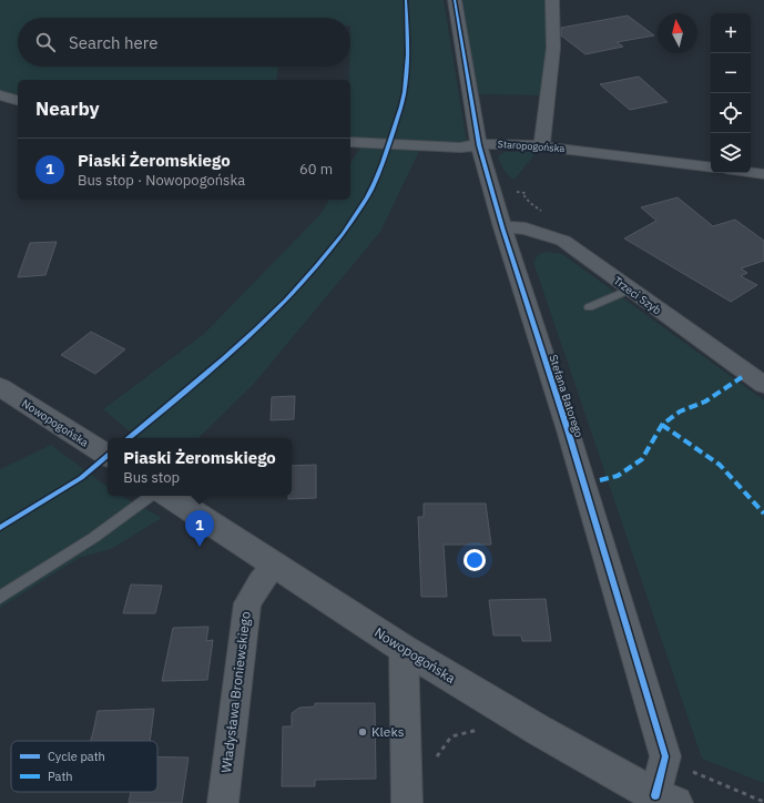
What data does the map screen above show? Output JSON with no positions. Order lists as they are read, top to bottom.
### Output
{
  "streets": {
    "street": [
      "Staropogońska",
      "Trzeci Szyb",
      "Stefana Batorego",
      "Nowopogońska",
      "Władysława Broniewskiego"
    ]
  },
  "crossings": [
    ["Staropogońska", "Stefana Batorego"],
    ["Trzeci Szyb", "Stefana Batorego"],
    ["Stefana Batorego", "Nowopogońska"],
    ["Nowopogońska", "Władysława Broniewskiego"]
  ],
  "places": ["Kleks"],
  "legend": ["Cycle path", "Path"],
  "north": "top",
  "page": {
    "map_buttons": ["+", "−"],
    "search": "Search here",
    "heading": "Nearby",
    "list": [
      {
        "mark": "1",
        "name": "Piaski Żeromskiego",
        "note": "Bus stop · Nowopogońska",
        "value": "60 m"
      }
    ],
    "popup": ["Piaski Żeromskiego", "Bus stop"],
    "pins": "1"
  }
}
